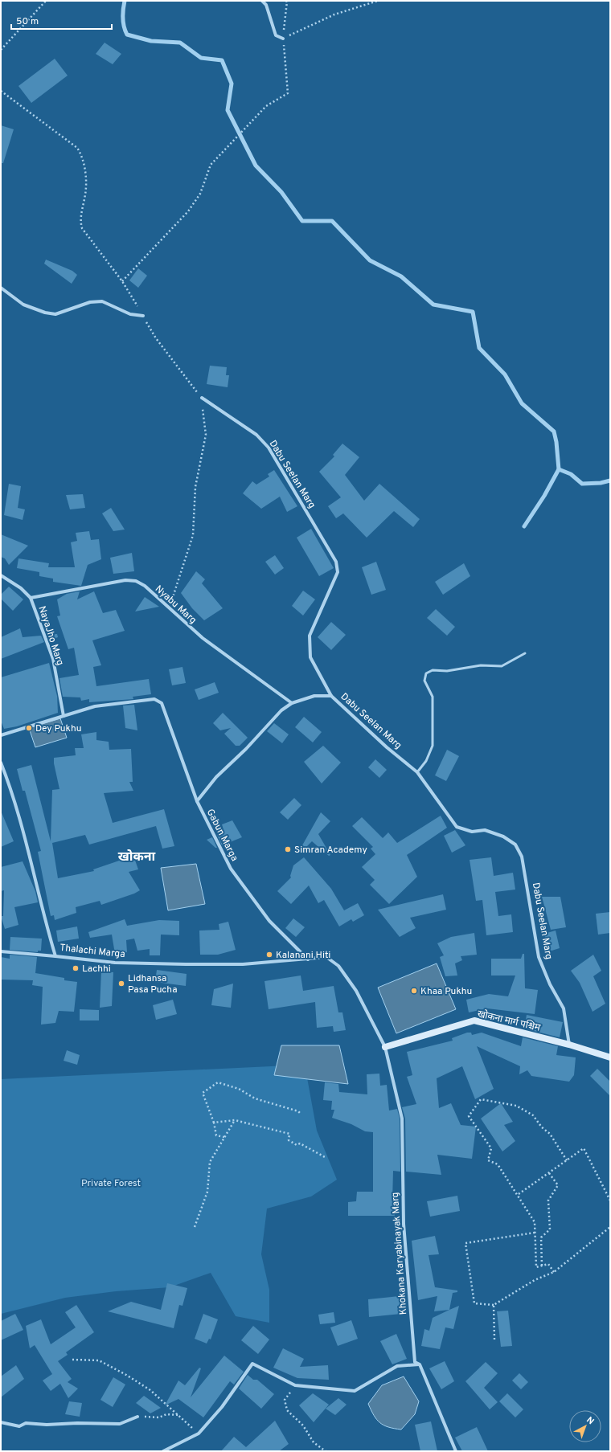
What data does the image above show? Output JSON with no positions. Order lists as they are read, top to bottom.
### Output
{
  "streets": {
    "street": [
      "Dabu Seelan Marg",
      "Nyabu Marg",
      "NayaJho Marg",
      "Gabun Marga",
      "Thalachi Marga",
      "खोकना मार्ग पश्चिम",
      "Khokana Karyabinayak Marg"
    ]
  },
  "crossings": [
    ["Dabu Seelan Marg", "खोकना मार्ग पश्चिम"],
    ["Nyabu Marg", "NayaJho Marg"],
    ["NayaJho Marg", "Gabun Marga"],
    ["Gabun Marga", "Thalachi Marga"],
    ["Thalachi Marga", "खोकना मार्ग पश्चिम"],
    ["Thalachi Marga", "Khokana Karyabinayak Marg"],
    ["खोकना मार्ग पश्चिम", "Khokana Karyabinayak Marg"]
  ],
  "districts": ["खोकना"],
  "parks": ["Private Forest"],
  "places": [
    "Dey Pukhu",
    "Simran Academy",
    "Kalanani Hiti",
    "Lachhi",
    "Lidhansa Pasa Pucha",
    "Khaa Pukhu"
  ],
  "scale_bar": "50 m",
  "north": "top right"
}
